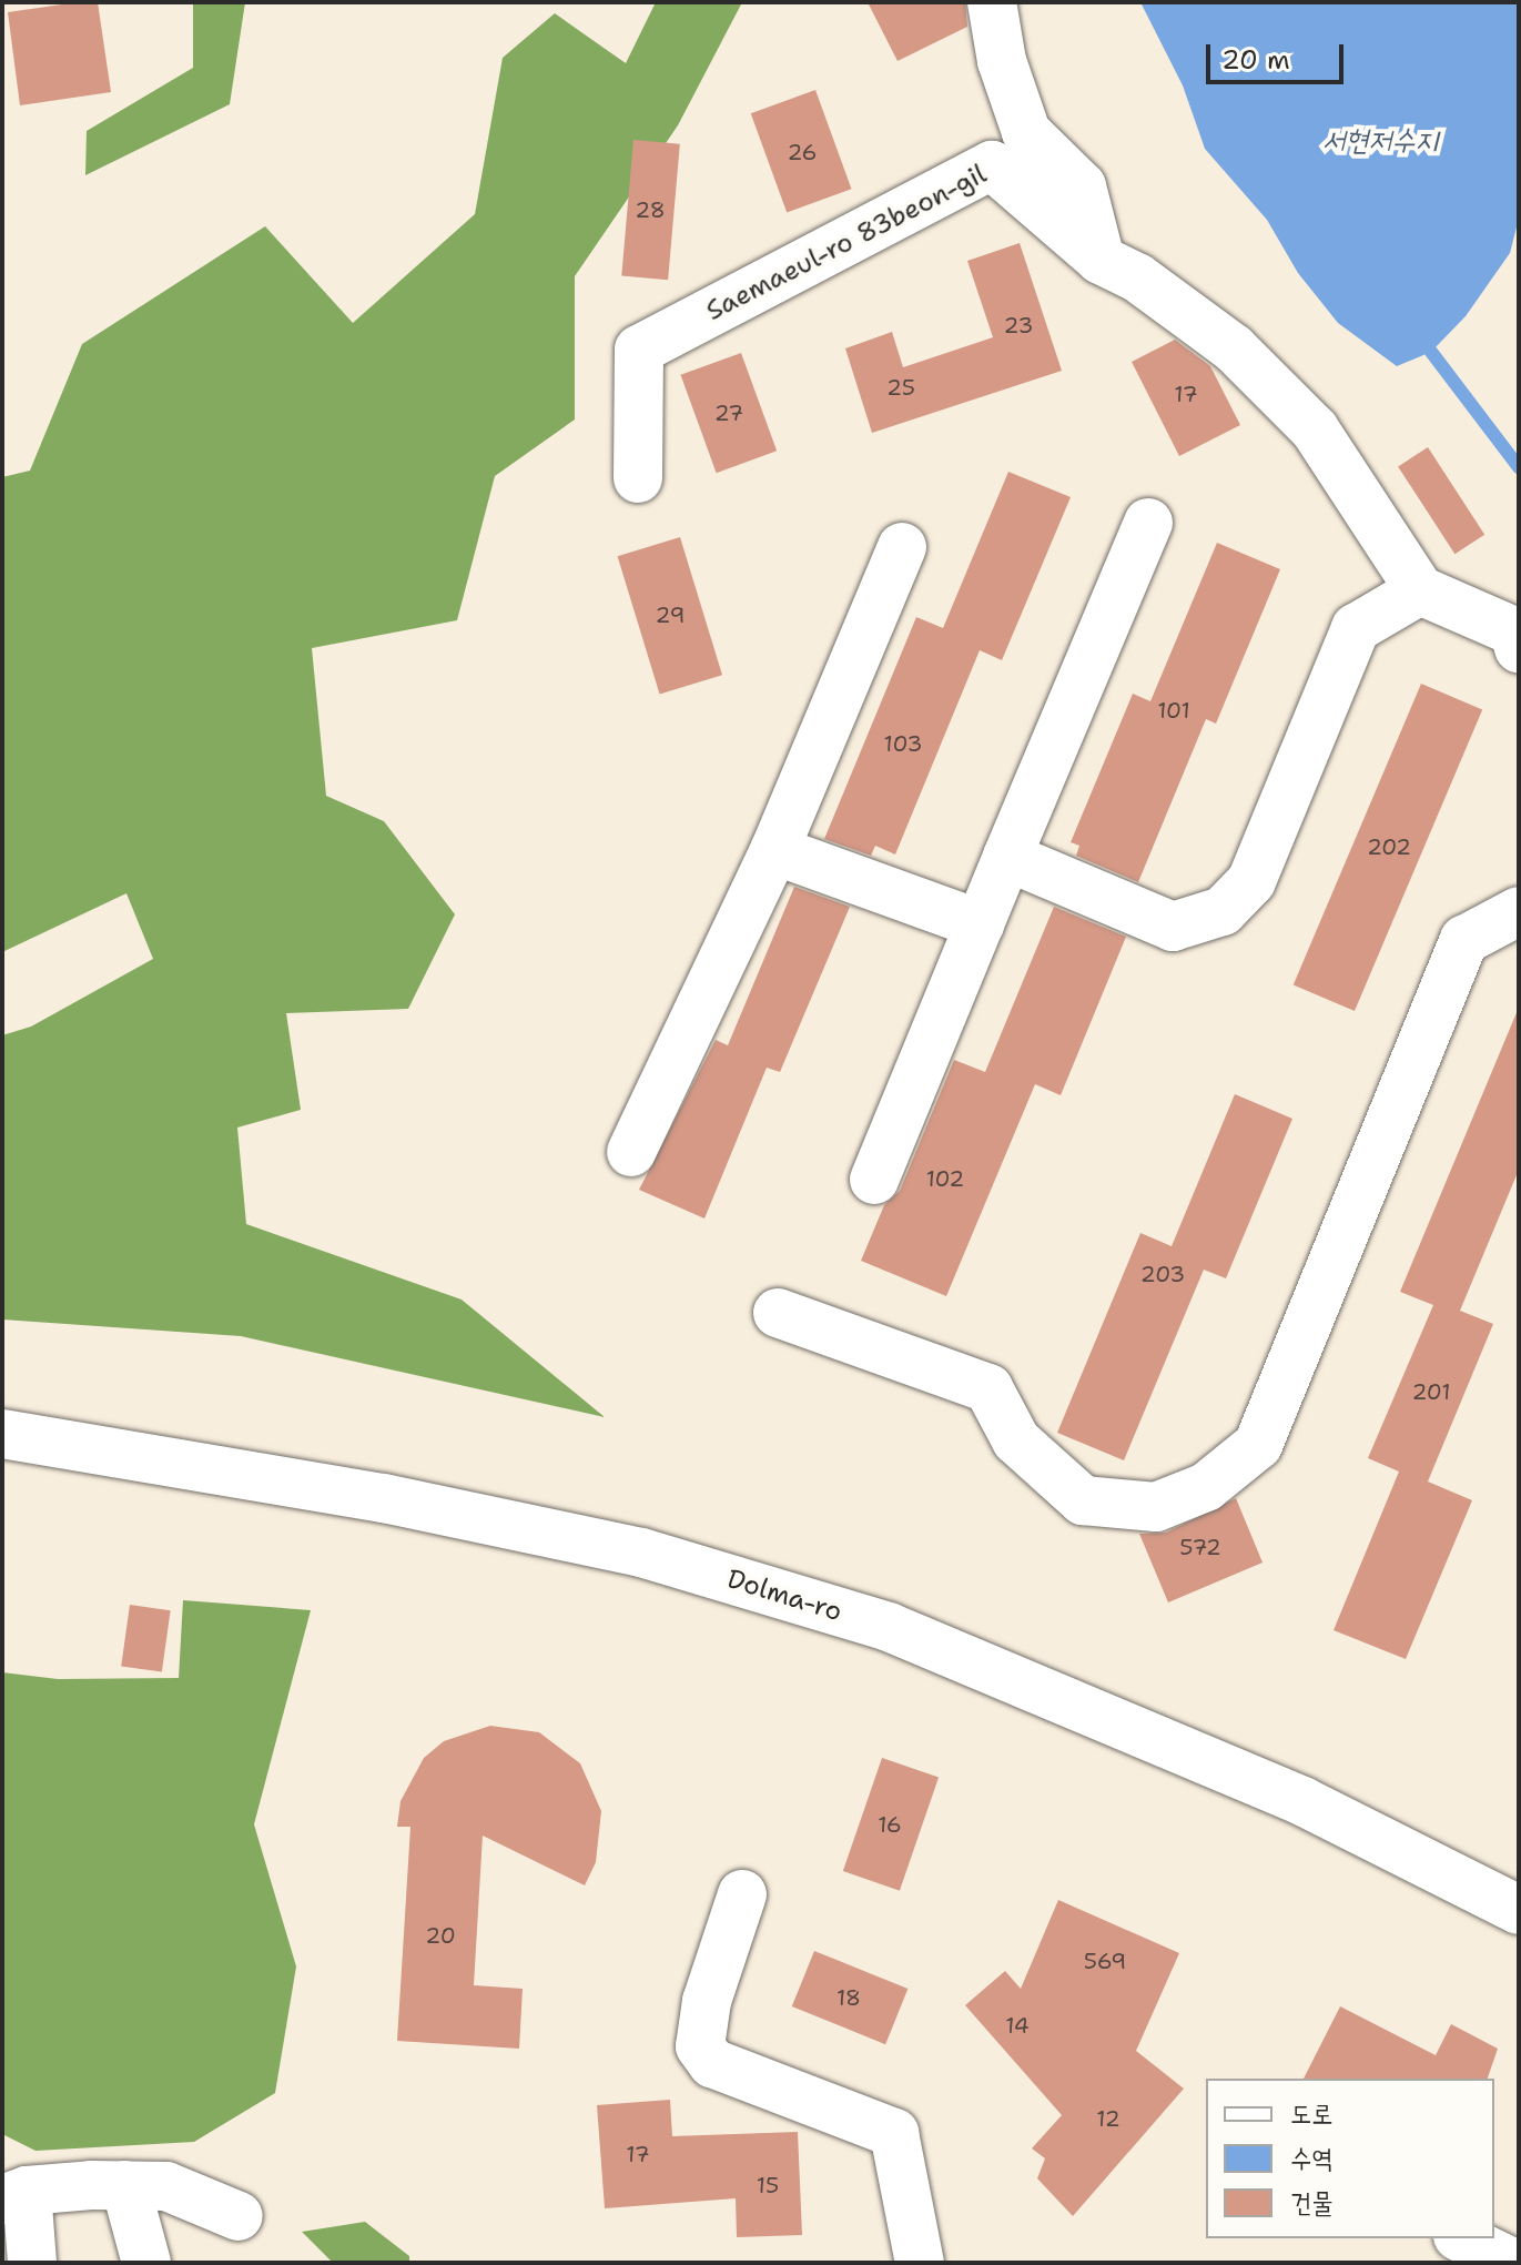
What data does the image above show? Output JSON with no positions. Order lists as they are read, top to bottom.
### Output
{
  "streets": {
    "street": ["Saemaeul-ro 83beon-gil", "Dolma-ro"]
  },
  "water": ["서현저수지"],
  "house_numbers": [
    "26",
    "28",
    "23",
    "25",
    "17",
    "27",
    "29",
    "101",
    "103",
    "202",
    "102",
    "203",
    "201",
    "572",
    "16",
    "20",
    "569",
    "18",
    "14",
    "12",
    "17",
    "15"
  ],
  "legend": ["도로", "수역", "건물"],
  "scale_bar": "20 m"
}
